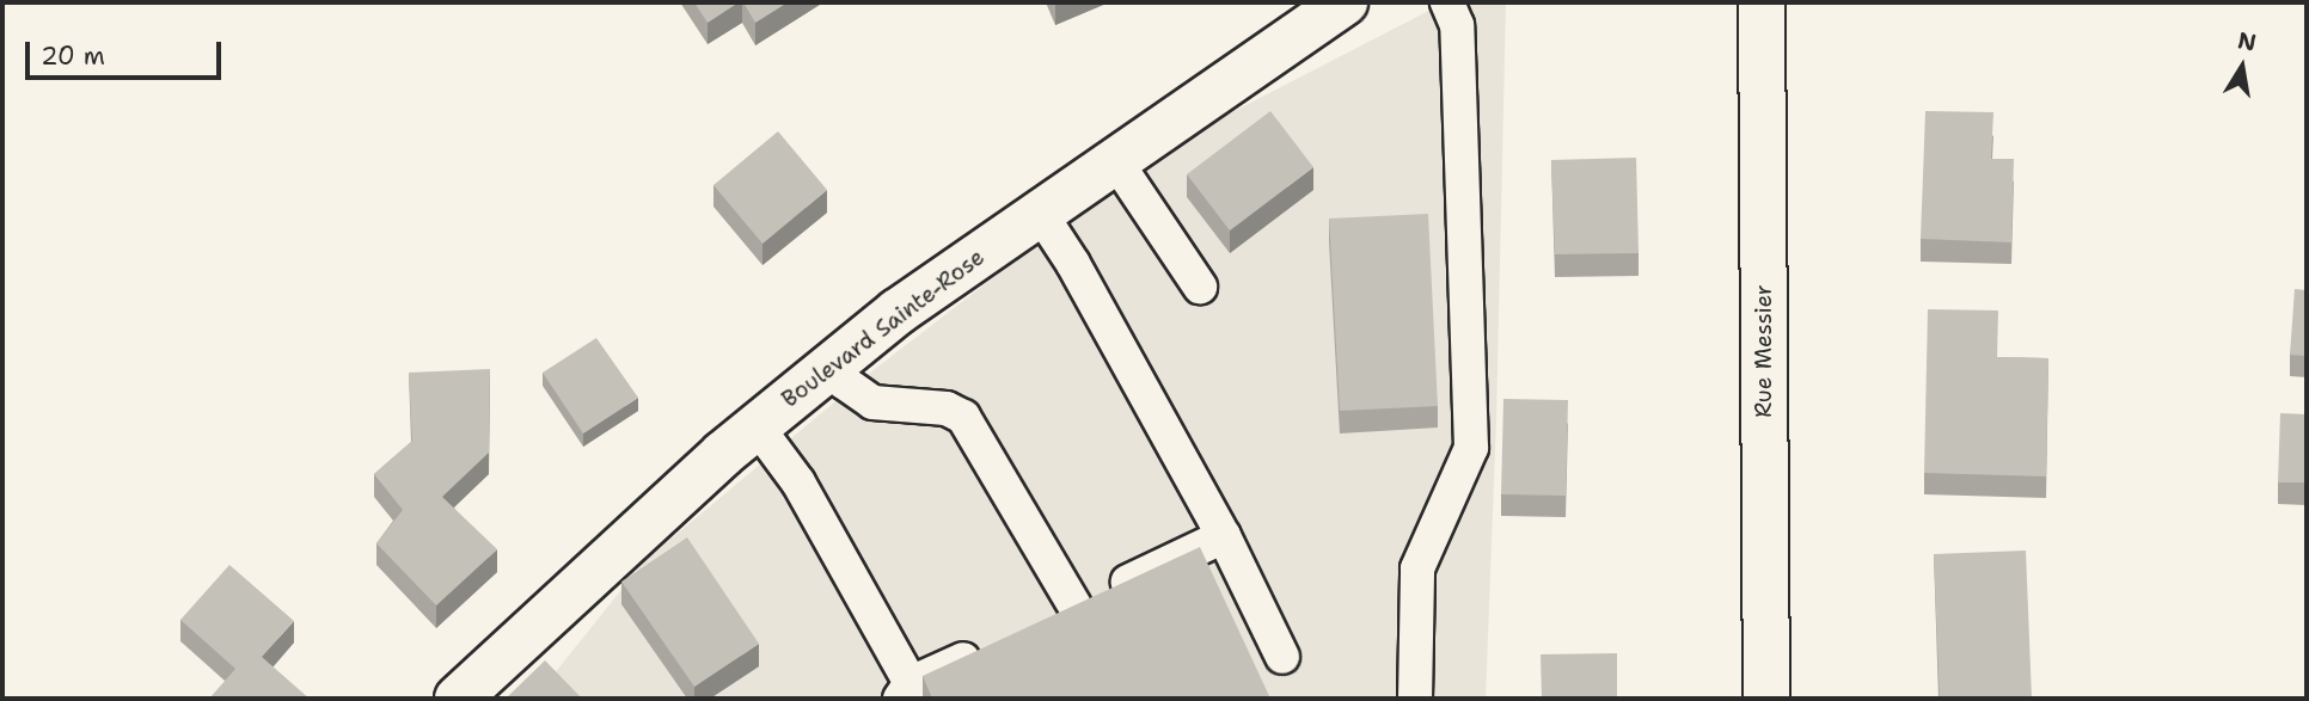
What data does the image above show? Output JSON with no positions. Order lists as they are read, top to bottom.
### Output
{
  "streets": {
    "street": ["Boulevard Sainte-Rose", "Rue Messier"]
  },
  "scale_bar": "20 m",
  "north": "top"
}
